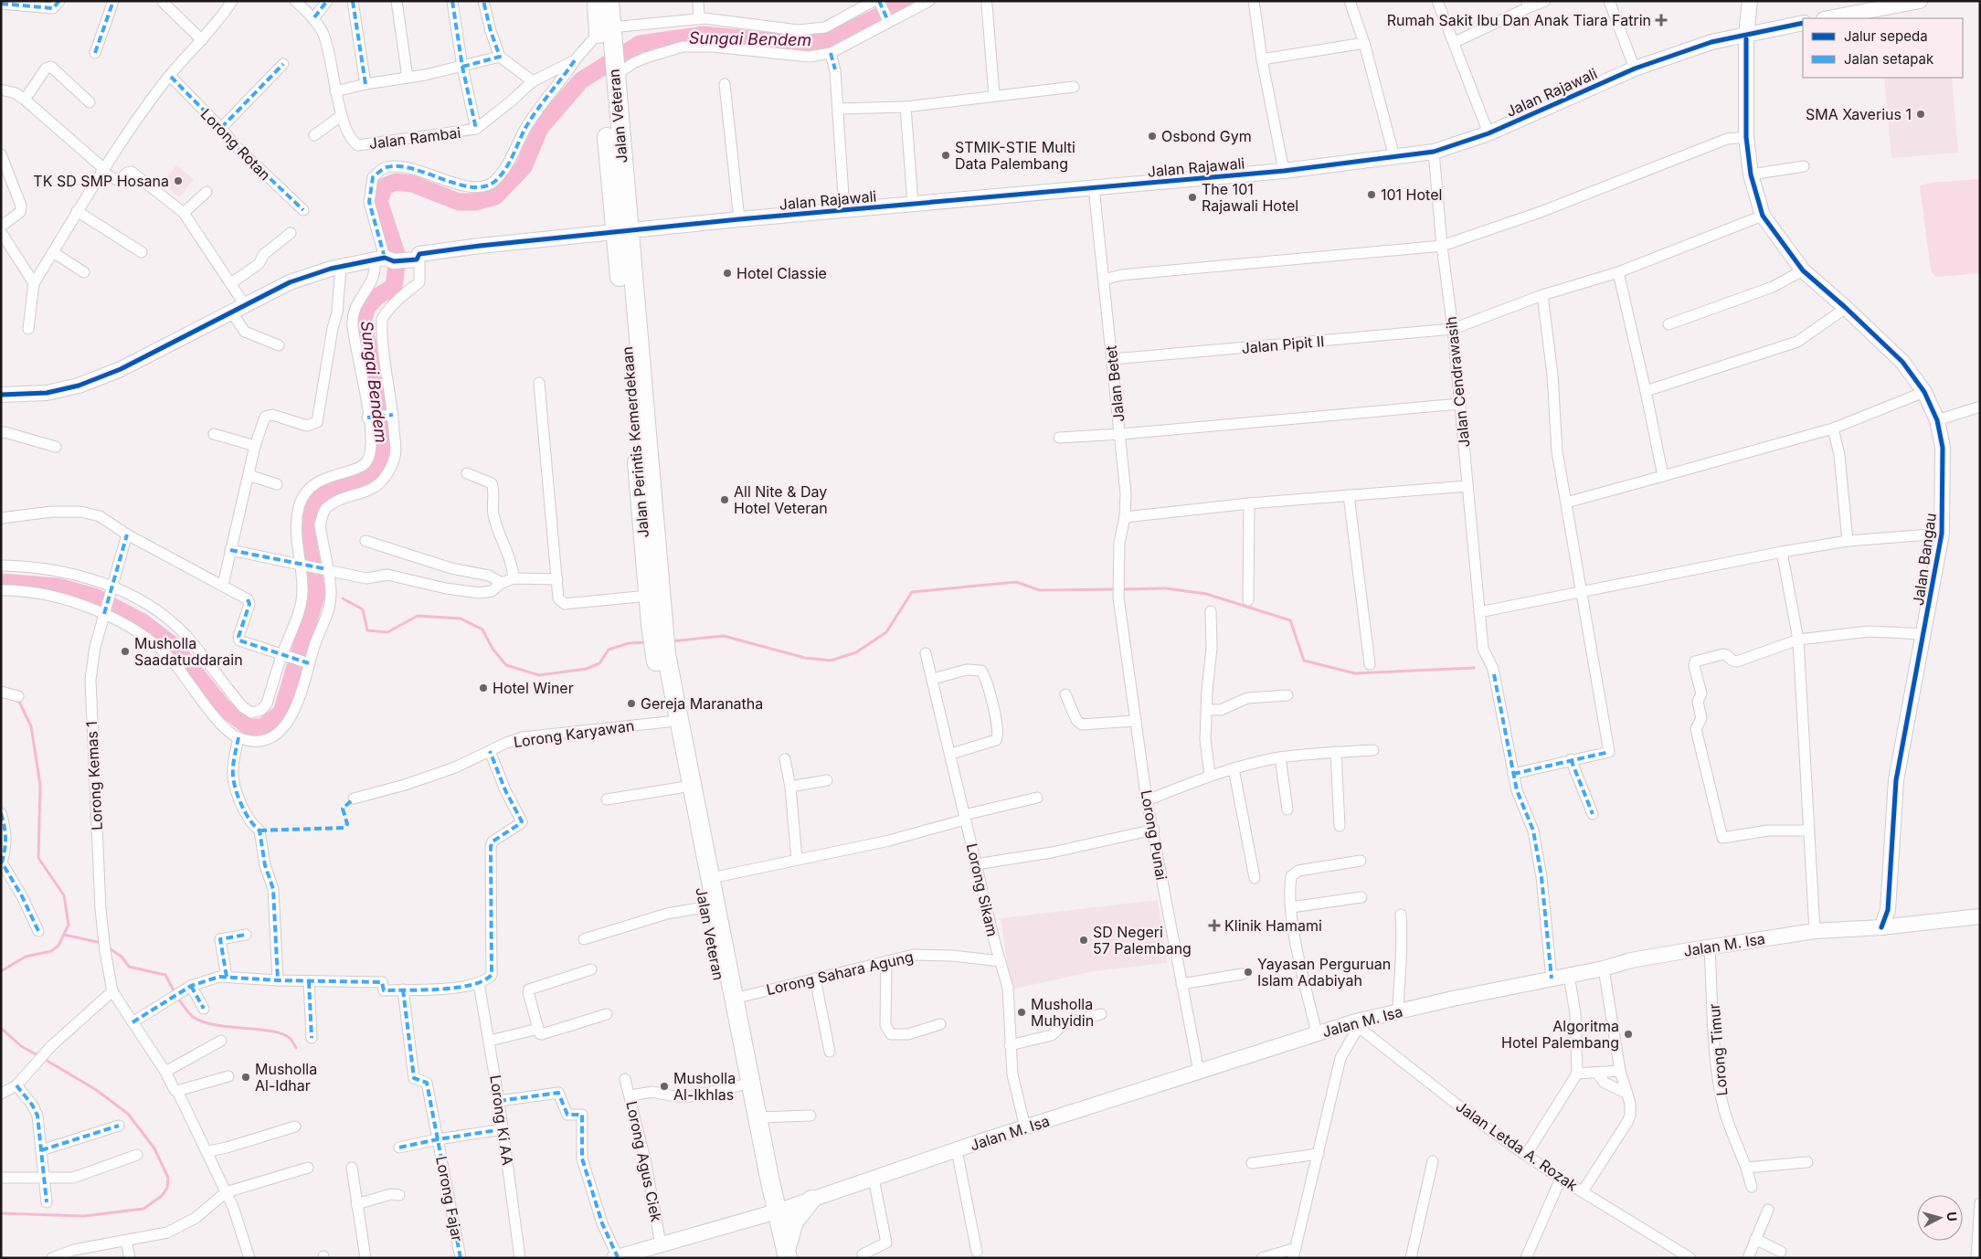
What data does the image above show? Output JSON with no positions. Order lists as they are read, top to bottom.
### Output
{
  "streets": {
    "highway": ["Jalan Veteran", "Jalan Perintis Kemerdekaan"],
    "street": [
      "Jalan Rajawali",
      "Jalan Rambai",
      "Lorong Rotan",
      "Jalan Pipit II",
      "Jalan Cendrawasih",
      "Jalan Betet",
      "Jalan Bangau",
      "Lorong Karyawan",
      "Lorong Kemas 1",
      "Lorong Punai",
      "Lorong Sikam",
      "Jalan M. Isa",
      "Lorong Sahara Agung",
      "Lorong Timur",
      "Lorong Ki AA",
      "Jalan Letda A. Rozak",
      "Lorong Agus Ciek",
      "Lorong Fajar"
    ]
  },
  "crossings": [
    ["Jalan Rajawali", "Jalan Veteran"],
    ["Jalan Rajawali", "Jalan Cendrawasih"],
    ["Jalan Rajawali", "Jalan Betet"],
    ["Jalan Rajawali", "Jalan Perintis Kemerdekaan"],
    ["Jalan Rajawali", "Jalan Bangau"],
    ["Jalan Veteran", "Jalan Rambai"],
    ["Jalan Veteran", "Jalan Perintis Kemerdekaan"],
    ["Jalan Veteran", "Lorong Karyawan"],
    ["Jalan Veteran", "Jalan M. Isa"],
    ["Jalan Veteran", "Lorong Sahara Agung"],
    ["Jalan Pipit II", "Jalan Cendrawasih"],
    ["Jalan Pipit II", "Jalan Betet"],
    ["Jalan Pipit II", "Jalan Bangau"],
    ["Jalan Cendrawasih", "Jalan M. Isa"],
    ["Jalan Betet", "Lorong Punai"],
    ["Jalan Bangau", "Jalan M. Isa"],
    ["Lorong Punai", "Jalan M. Isa"],
    ["Lorong Sikam", "Jalan M. Isa"],
    ["Lorong Sikam", "Lorong Sahara Agung"],
    ["Jalan M. Isa", "Lorong Timur"],
    ["Jalan M. Isa", "Jalan Letda A. Rozak"],
    ["Jalan M. Isa", "Lorong Agus Ciek"]
  ],
  "water": ["Sungai Bendem"],
  "places": {
    "health": ["Rumah Sakit Ibu Dan Anak Tiara Fatrin", "Klinik Hamami"],
    "other": [
      "SMA Xaverius 1",
      "Osbond Gym",
      "STMIK-STIE Multi Data Palembang",
      "TK SD SMP Hosana",
      "101 Hotel",
      "The 101 Rajawali Hotel",
      "Hotel Classie",
      "All Nite & Day Hotel Veteran",
      "Musholla Saadatuddarain",
      "Hotel Winer",
      "Gereja Maranatha",
      "SD Negeri 57 Palembang",
      "Yayasan Perguruan Islam Adabiyah",
      "Musholla Muhyidin",
      "Algoritma Hotel Palembang",
      "Musholla Al-Idhar",
      "Musholla Al-Ikhlas"
    ]
  },
  "legend": ["Jalur sepeda", "Jalan setapak"],
  "north": "right"
}
